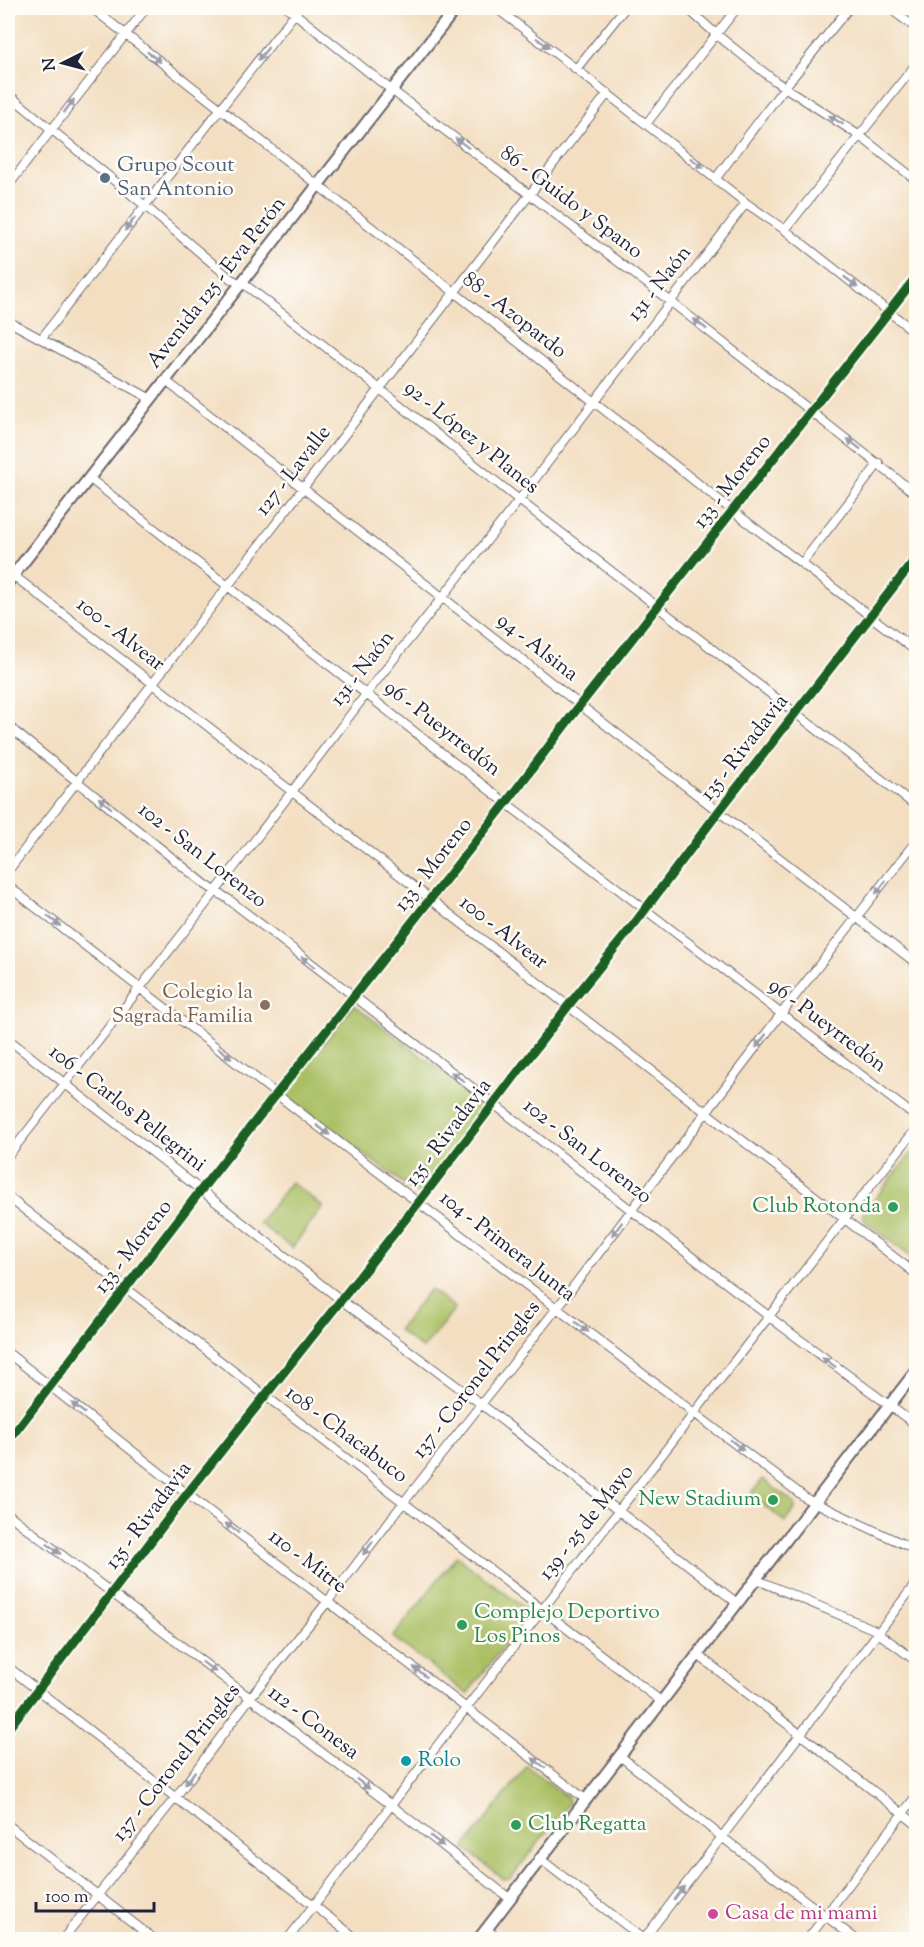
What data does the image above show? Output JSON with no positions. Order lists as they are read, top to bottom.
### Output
{
  "streets": {
    "main road": ["Avenida 125 - Eva Perón"],
    "street": [
      "86 - Guido y Spano",
      "131 - Naón",
      "88 - Azopardo",
      "92 - López y Planes",
      "127 - Lavalle",
      "133 - Moreno",
      "100 - Alvear",
      "94 - Alsina",
      "96 - Pueyrredón",
      "135 - Rivadavia",
      "102 - San Lorenzo",
      "106 - Carlos Pellegrini",
      "104 - Primera Junta",
      "137 - Coronel Pringles",
      "108 - Chacabuco",
      "139 - 25 de Mayo",
      "110 - Mitre",
      "112 - Conesa"
    ]
  },
  "crossings": [
    ["86 - Guido y Spano", "Avenida 125 - Eva Perón"],
    ["86 - Guido y Spano", "131 - Naón"],
    ["86 - Guido y Spano", "127 - Lavalle"],
    ["86 - Guido y Spano", "133 - Moreno"],
    ["Avenida 125 - Eva Perón", "88 - Azopardo"],
    ["Avenida 125 - Eva Perón", "92 - López y Planes"],
    ["Avenida 125 - Eva Perón", "100 - Alvear"],
    ["Avenida 125 - Eva Perón", "94 - Alsina"],
    ["Avenida 125 - Eva Perón", "96 - Pueyrredón"],
    ["131 - Naón", "88 - Azopardo"],
    ["131 - Naón", "92 - López y Planes"],
    ["131 - Naón", "100 - Alvear"],
    ["131 - Naón", "94 - Alsina"],
    ["131 - Naón", "96 - Pueyrredón"],
    ["131 - Naón", "102 - San Lorenzo"],
    ["131 - Naón", "106 - Carlos Pellegrini"],
    ["131 - Naón", "104 - Primera Junta"],
    ["88 - Azopardo", "127 - Lavalle"],
    ["88 - Azopardo", "133 - Moreno"],
    ["88 - Azopardo", "135 - Rivadavia"],
    ["92 - López y Planes", "127 - Lavalle"],
    ["92 - López y Planes", "133 - Moreno"],
    ["92 - López y Planes", "135 - Rivadavia"],
    ["127 - Lavalle", "100 - Alvear"],
    ["127 - Lavalle", "94 - Alsina"],
    ["127 - Lavalle", "96 - Pueyrredón"],
    ["127 - Lavalle", "102 - San Lorenzo"],
    ["133 - Moreno", "100 - Alvear"],
    ["133 - Moreno", "94 - Alsina"],
    ["133 - Moreno", "96 - Pueyrredón"],
    ["133 - Moreno", "102 - San Lorenzo"],
    ["133 - Moreno", "106 - Carlos Pellegrini"],
    ["133 - Moreno", "104 - Primera Junta"],
    ["133 - Moreno", "108 - Chacabuco"],
    ["133 - Moreno", "110 - Mitre"],
    ["100 - Alvear", "135 - Rivadavia"],
    ["100 - Alvear", "137 - Coronel Pringles"],
    ["100 - Alvear", "139 - 25 de Mayo"],
    ["94 - Alsina", "135 - Rivadavia"],
    ["94 - Alsina", "137 - Coronel Pringles"],
    ["96 - Pueyrredón", "135 - Rivadavia"],
    ["96 - Pueyrredón", "137 - Coronel Pringles"],
    ["135 - Rivadavia", "102 - San Lorenzo"],
    ["135 - Rivadavia", "106 - Carlos Pellegrini"],
    ["135 - Rivadavia", "104 - Primera Junta"],
    ["135 - Rivadavia", "108 - Chacabuco"],
    ["135 - Rivadavia", "110 - Mitre"],
    ["135 - Rivadavia", "112 - Conesa"],
    ["102 - San Lorenzo", "137 - Coronel Pringles"],
    ["102 - San Lorenzo", "139 - 25 de Mayo"],
    ["106 - Carlos Pellegrini", "137 - Coronel Pringles"],
    ["106 - Carlos Pellegrini", "139 - 25 de Mayo"],
    ["104 - Primera Junta", "137 - Coronel Pringles"],
    ["104 - Primera Junta", "139 - 25 de Mayo"],
    ["137 - Coronel Pringles", "108 - Chacabuco"],
    ["137 - Coronel Pringles", "110 - Mitre"],
    ["137 - Coronel Pringles", "112 - Conesa"],
    ["108 - Chacabuco", "139 - 25 de Mayo"],
    ["139 - 25 de Mayo", "110 - Mitre"],
    ["139 - 25 de Mayo", "112 - Conesa"]
  ],
  "one_way": [
    "86 - Guido y Spano",
    "102 - San Lorenzo",
    "104 - Primera Junta",
    "137 - Coronel Pringles",
    "110 - Mitre",
    "112 - Conesa"
  ],
  "places": [
    "Grupo Scout San Antonio",
    "Colegio la Sagrada Familia",
    "Club Rotonda",
    "New Stadium",
    "Complejo Deportivo Los Pinos",
    "Rolo",
    "Club Regatta",
    "Casa de mi mami"
  ],
  "scale_bar": "100 m",
  "north": "left"
}
